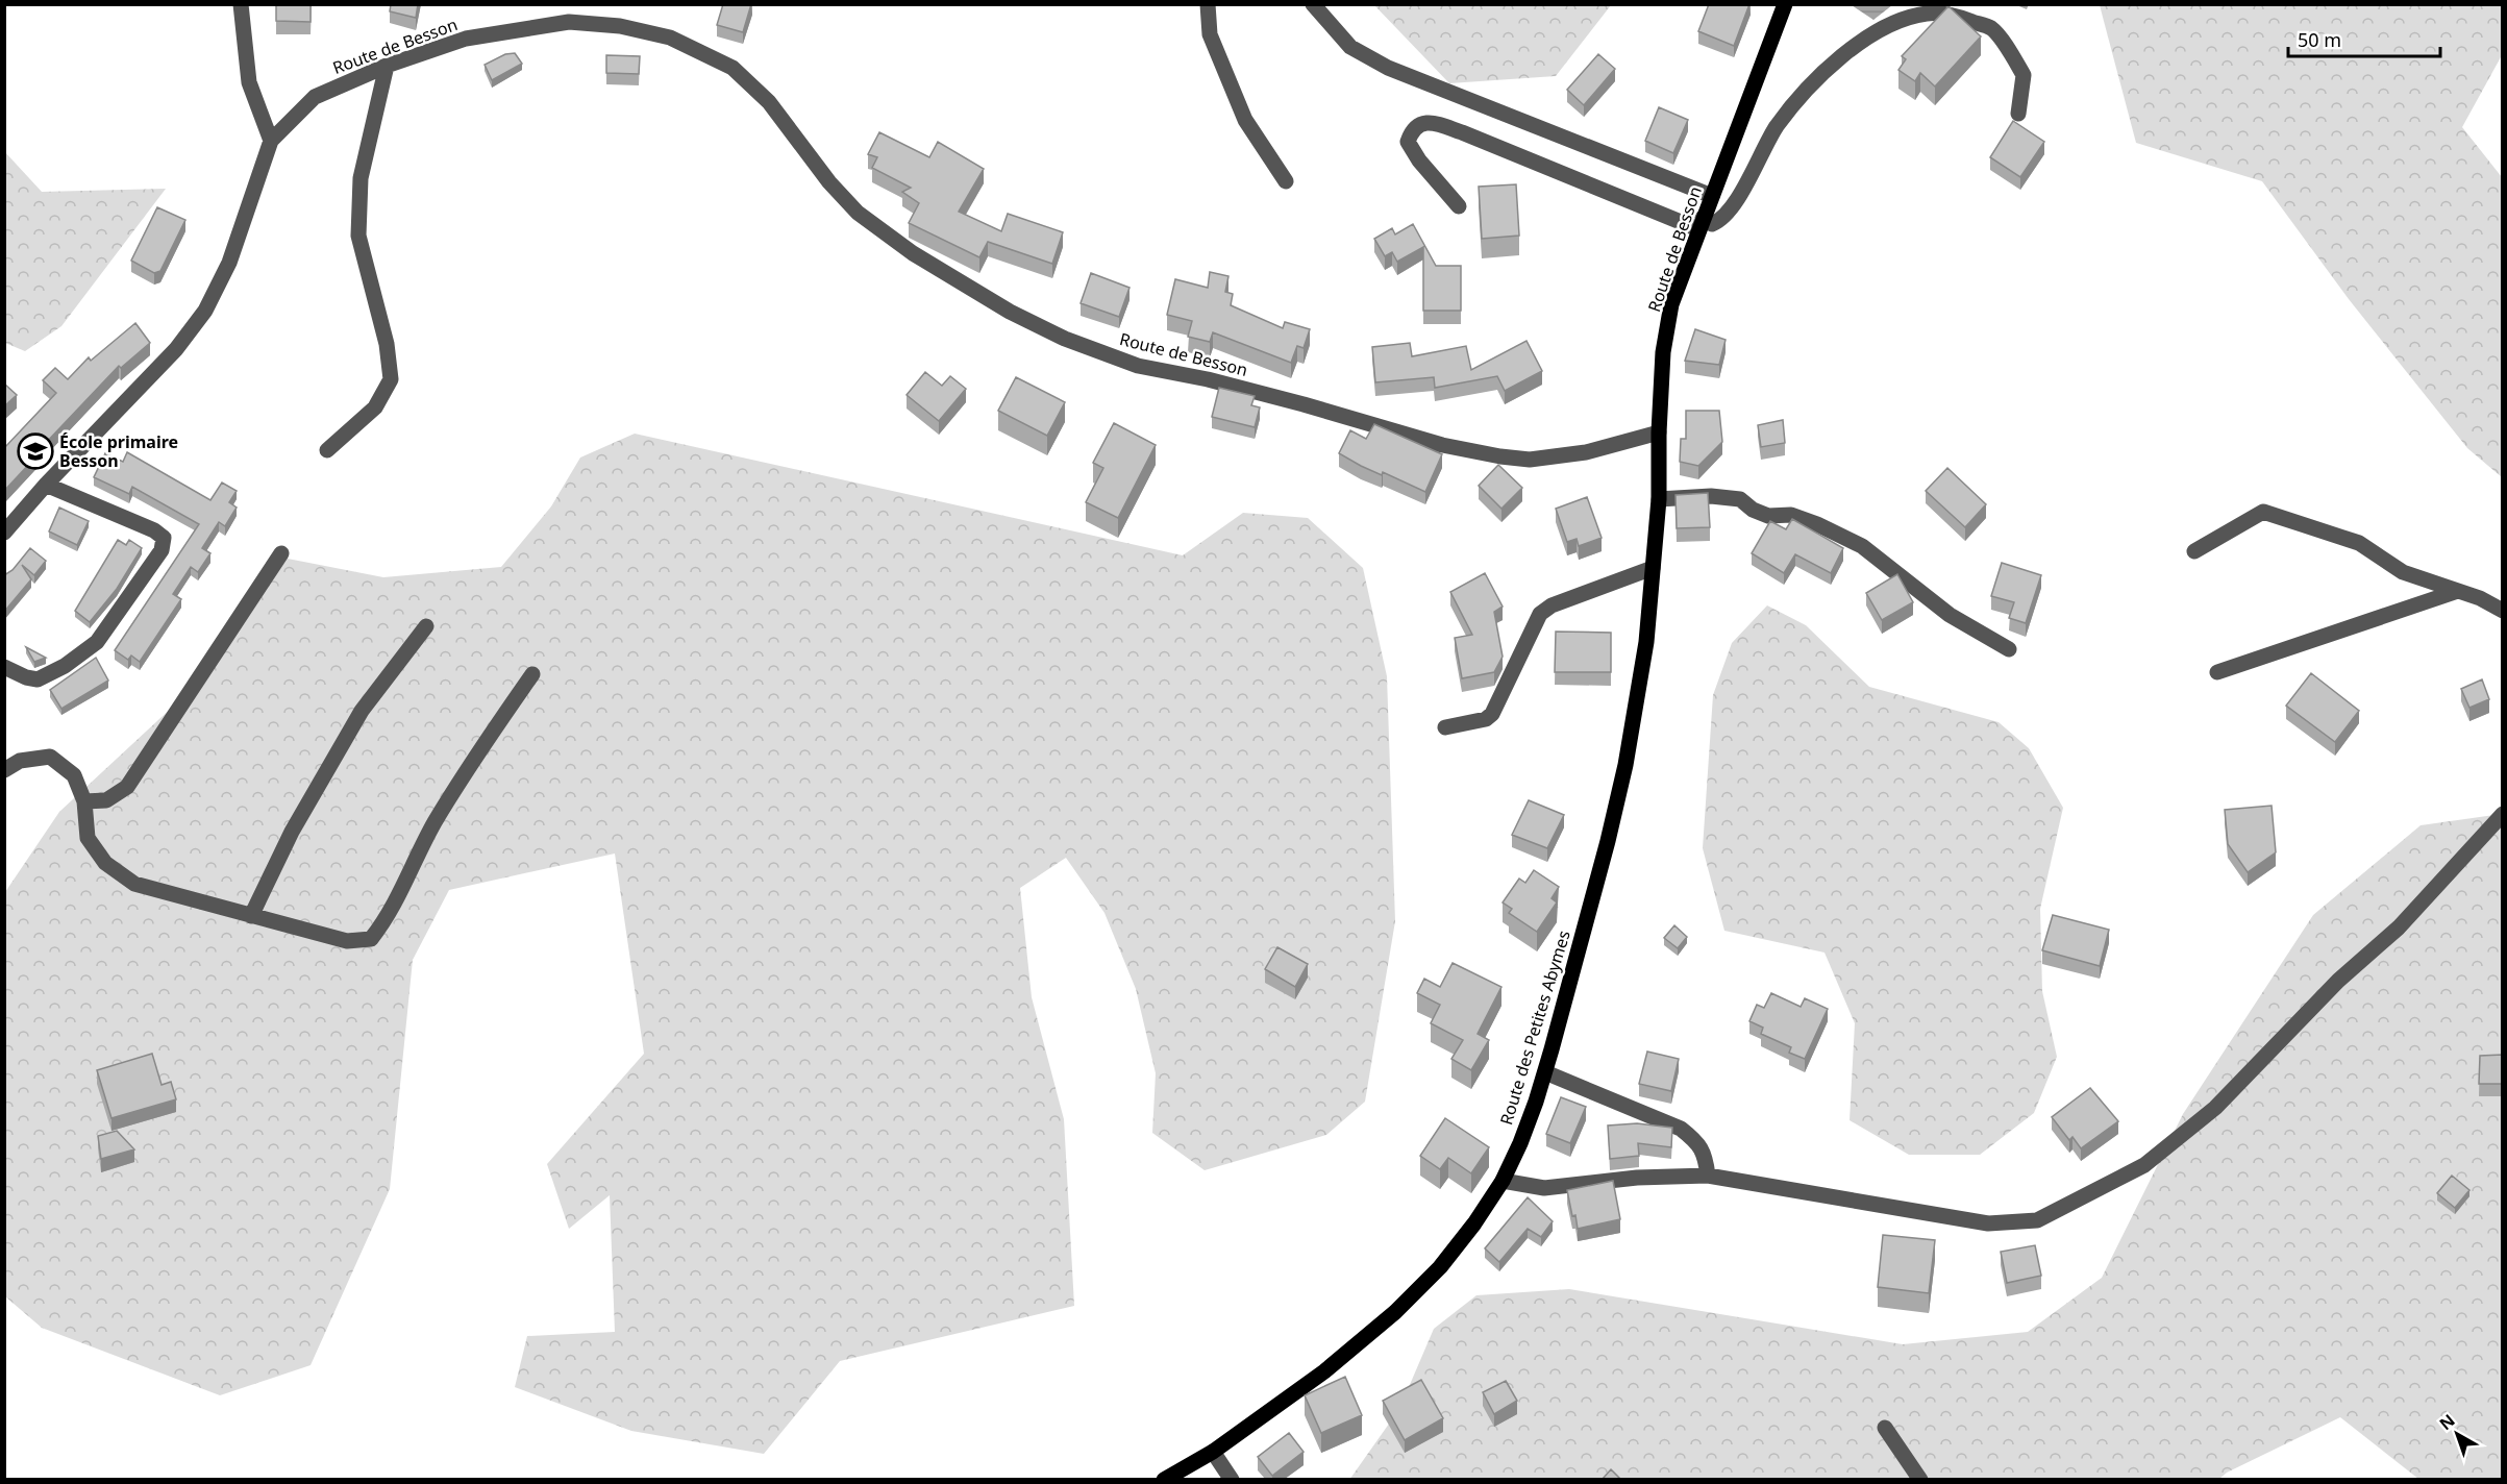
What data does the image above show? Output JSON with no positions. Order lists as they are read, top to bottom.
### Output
{
  "streets": {
    "main road": ["Route de Besson", "Route des Petites Abymes"]
  },
  "crossings": [
    ["Route de Besson", "Route des Petites Abymes"]
  ],
  "places": {
    "school or university": ["École primaire Besson"]
  },
  "scale_bar": "50 m",
  "north": "top left"
}
